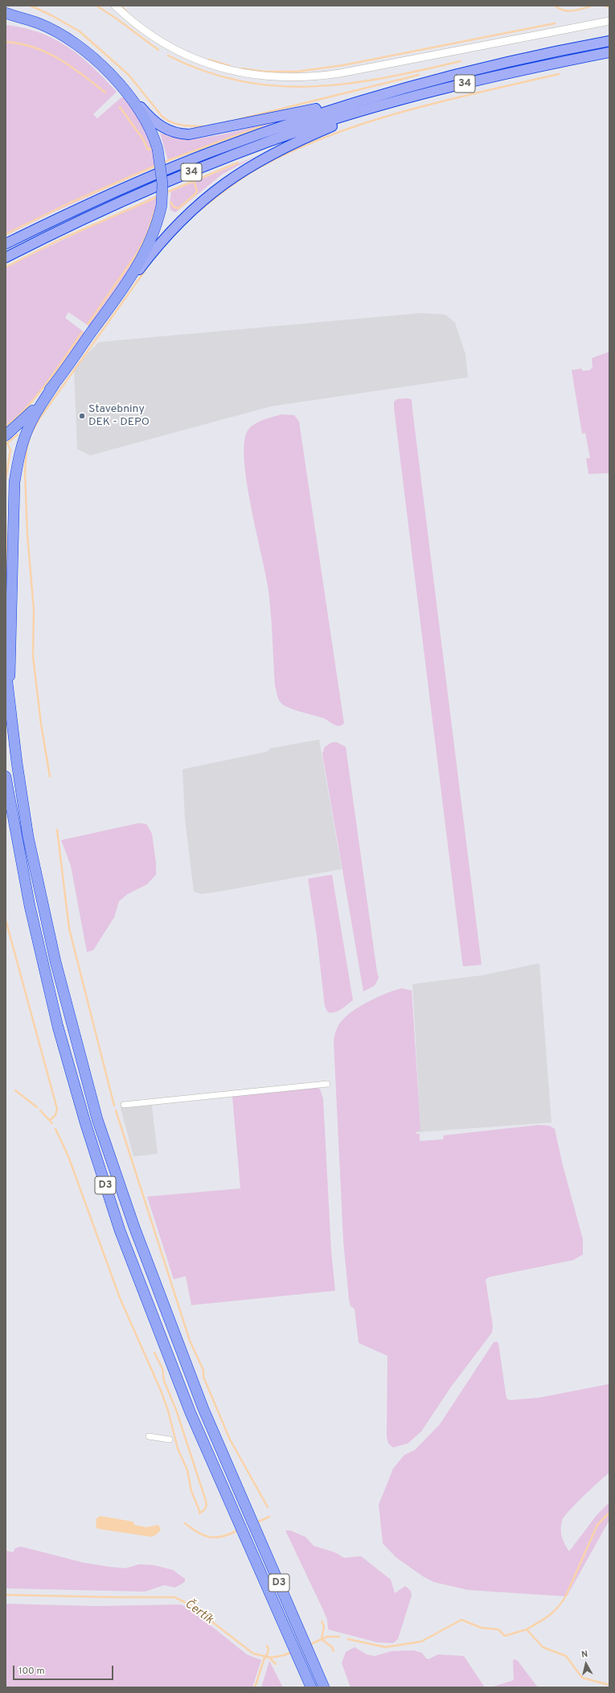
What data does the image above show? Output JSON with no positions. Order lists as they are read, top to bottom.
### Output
{
  "streets": {
    "highway": ["34", "D3"]
  },
  "water": ["Čertík"],
  "places": ["Stavebniny DEK - DEPO"],
  "scale_bar": "100 m",
  "north": "top"
}
